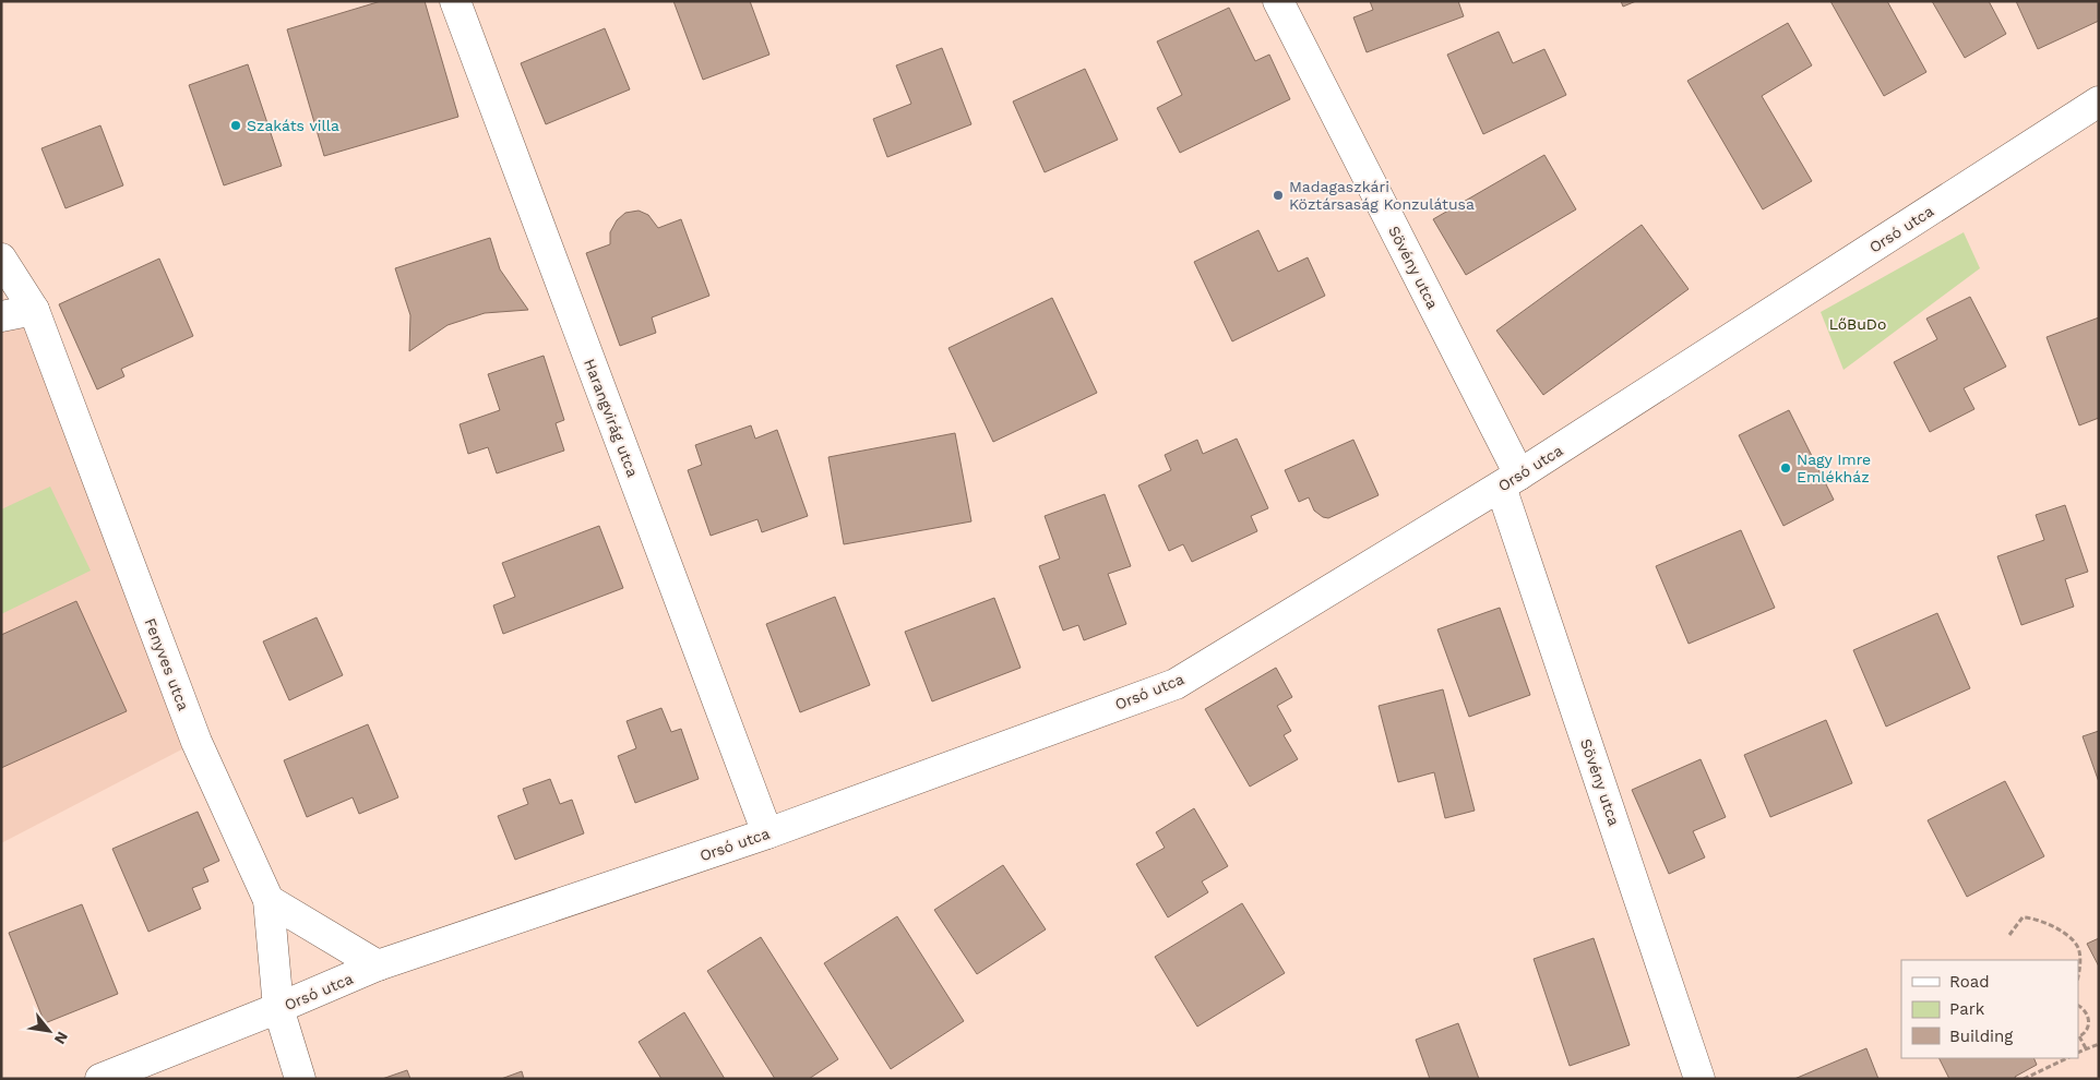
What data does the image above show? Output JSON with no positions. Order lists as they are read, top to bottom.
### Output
{
  "streets": {
    "street": [
      "Orsó utca",
      "Sövény utca",
      "Harangvirág utca",
      "Fenyves utca"
    ]
  },
  "crossings": [
    ["Orsó utca", "Sövény utca"],
    ["Orsó utca", "Harangvirág utca"],
    ["Orsó utca", "Fenyves utca"]
  ],
  "parks": ["LőBuDo"],
  "places": ["Szakáts villa", "Madagaszkári Köztársaság Konzulátusa", "Nagy Imre Emlékház"],
  "legend": ["Road", "Park", "Building"],
  "north": "bottom right"
}
